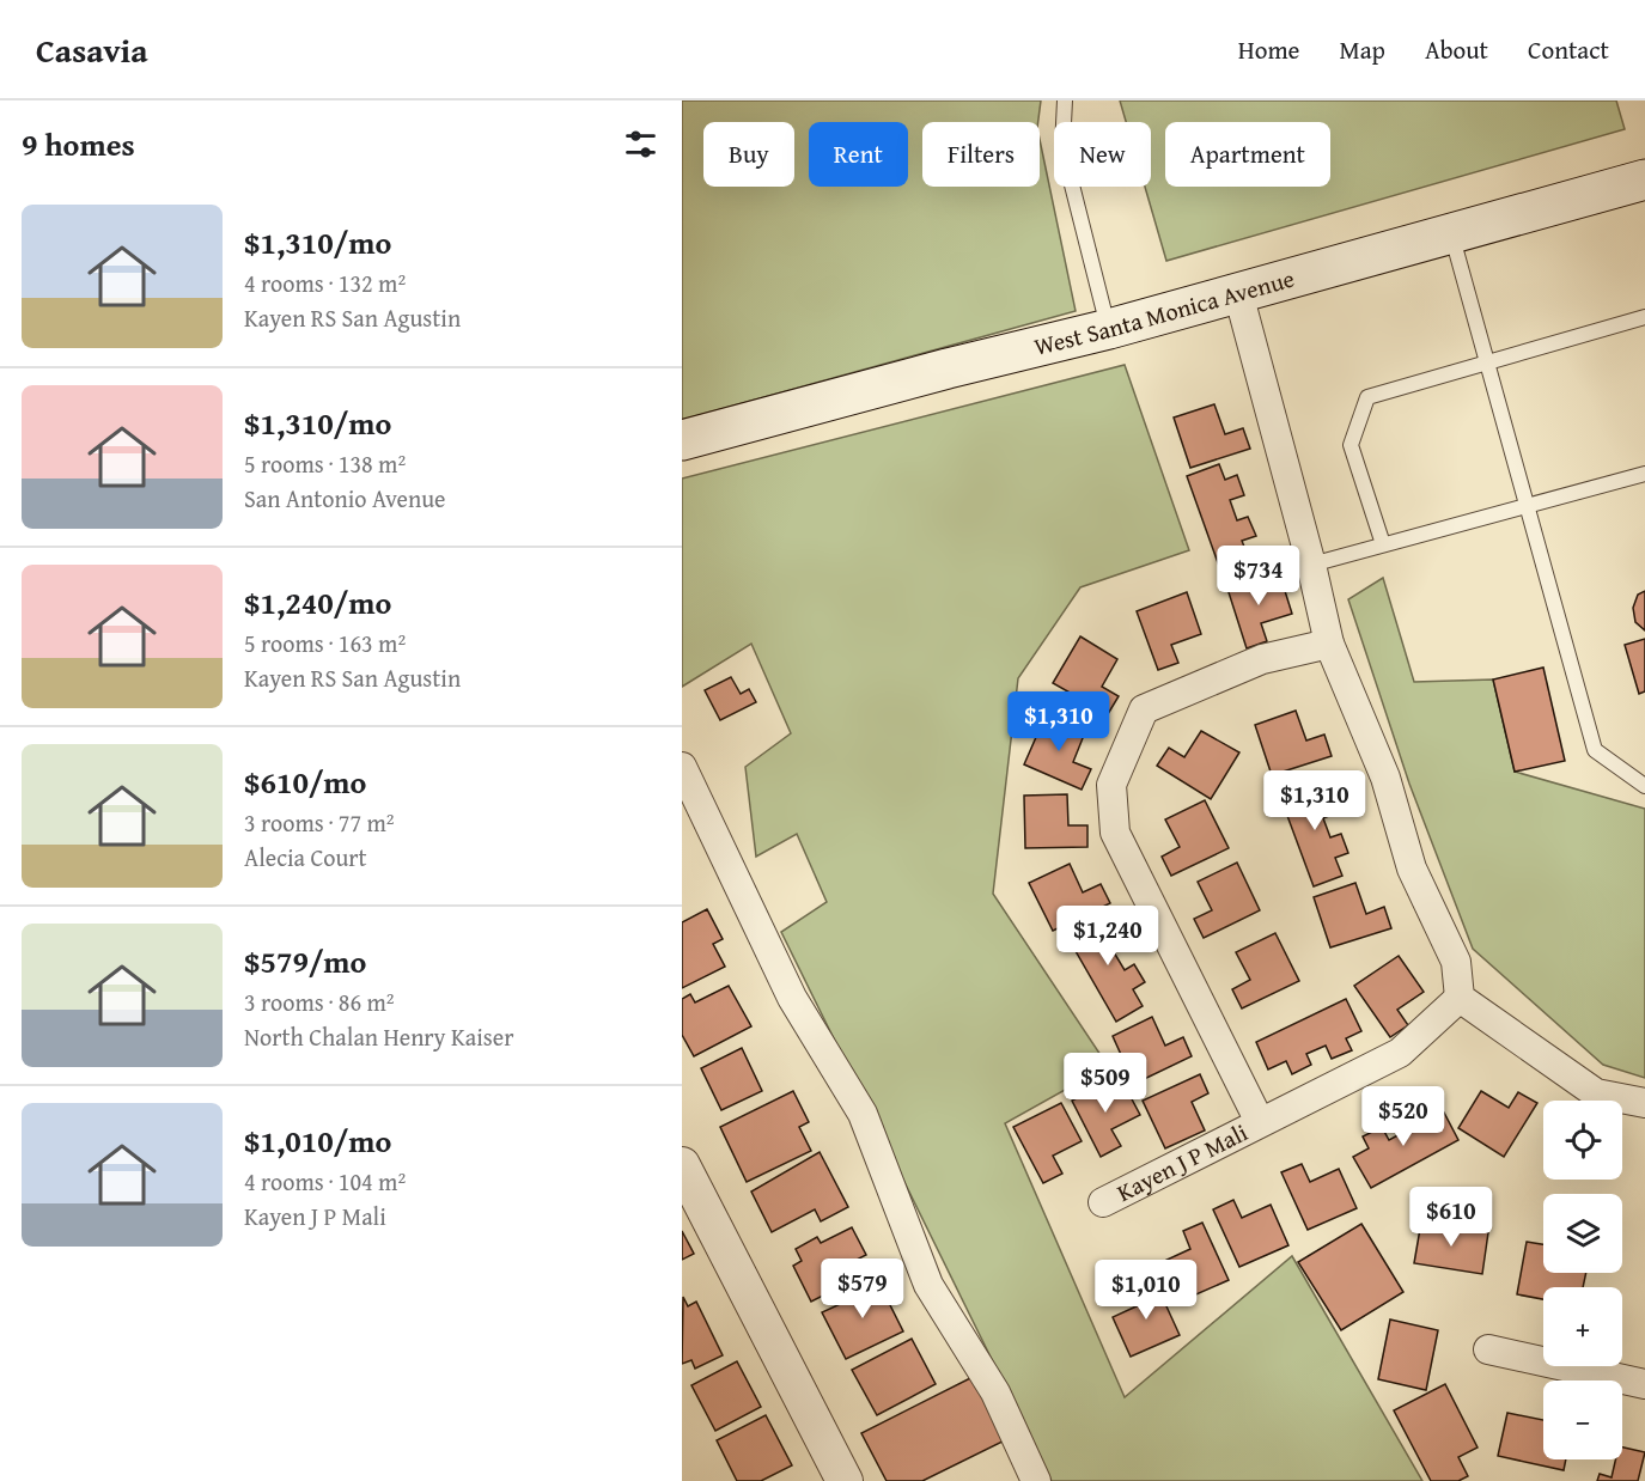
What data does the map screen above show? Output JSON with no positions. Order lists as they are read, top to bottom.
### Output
{
  "streets": {
    "main road": ["West Santa Monica Avenue"],
    "street": ["Kayen J P Mali"]
  },
  "page": {
    "header": "Casavia",
    "nav": [
      "Home",
      "Map",
      "About",
      "Contact"
    ],
    "heading": "9 homes",
    "chip": [
      "Buy",
      "Rent",
      "Filters",
      "New",
      "Apartment"
    ],
    "list": [
      {
        "name": "$1,310/mo",
        "note": "4 rooms · 132 m² · Kayen RS San Agustin"
      },
      {
        "name": "$1,310/mo",
        "note": "5 rooms · 138 m² · San Antonio Avenue"
      },
      {
        "name": "$1,240/mo",
        "note": "5 rooms · 163 m² · Kayen RS San Agustin"
      },
      {
        "name": "$610/mo",
        "note": "3 rooms · 77 m² · Alecia Court"
      },
      {
        "name": "$579/mo",
        "note": "3 rooms · 86 m² · North Chalan Henry Kaiser"
      },
      {
        "name": "$1,010/mo",
        "note": "4 rooms · 104 m² · Kayen J P Mali"
      }
    ],
    "price": [
      "$734",
      "$1,310",
      "$1,310",
      "$1,240",
      "$509",
      "$520",
      "$610",
      "$579",
      "$1,010"
    ],
    "map_buttons": ["+", "−"]
  }
}
